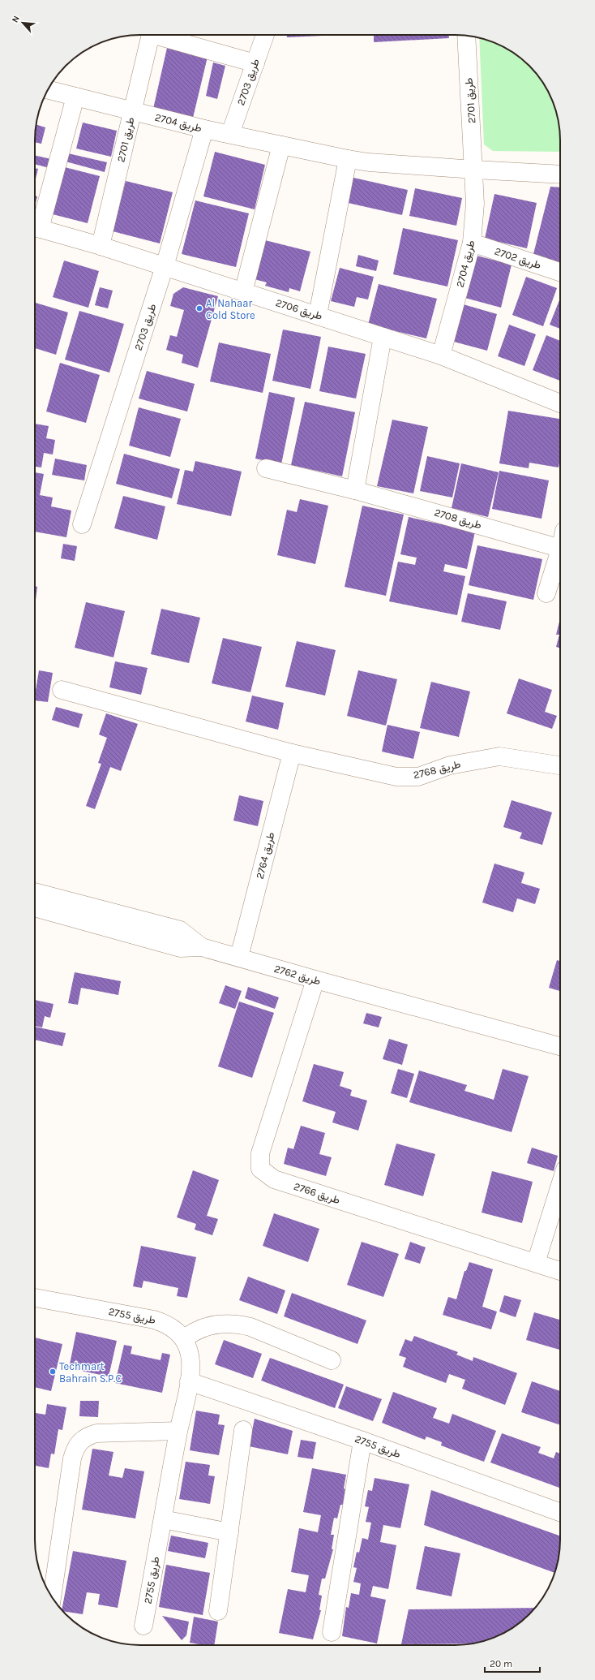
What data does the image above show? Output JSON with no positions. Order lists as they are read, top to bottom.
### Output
{
  "streets": {
    "street": [
      "طريق 2703",
      "طريق 2701",
      "طريق 2704",
      "طريق 2702",
      "طريق 2706",
      "طريق 2708",
      "طريق 2768",
      "طريق 2764",
      "طريق 2762",
      "طريق 2766",
      "طريق 2755"
    ]
  },
  "crossings": [
    ["طريق 2703", "طريق 2701"],
    ["طريق 2703", "طريق 2704"],
    ["طريق 2703", "طريق 2706"],
    ["طريق 2701", "طريق 2704"],
    ["طريق 2701", "طريق 2706"],
    ["طريق 2704", "طريق 2702"],
    ["طريق 2704", "طريق 2706"],
    ["طريق 2768", "طريق 2764"],
    ["طريق 2764", "طريق 2762"],
    ["طريق 2762", "طريق 2766"]
  ],
  "places": ["Al Nahaar Cold Store", "Techmart Bahrain S.P.C"],
  "scale_bar": "20 m",
  "north": "top left"
}
